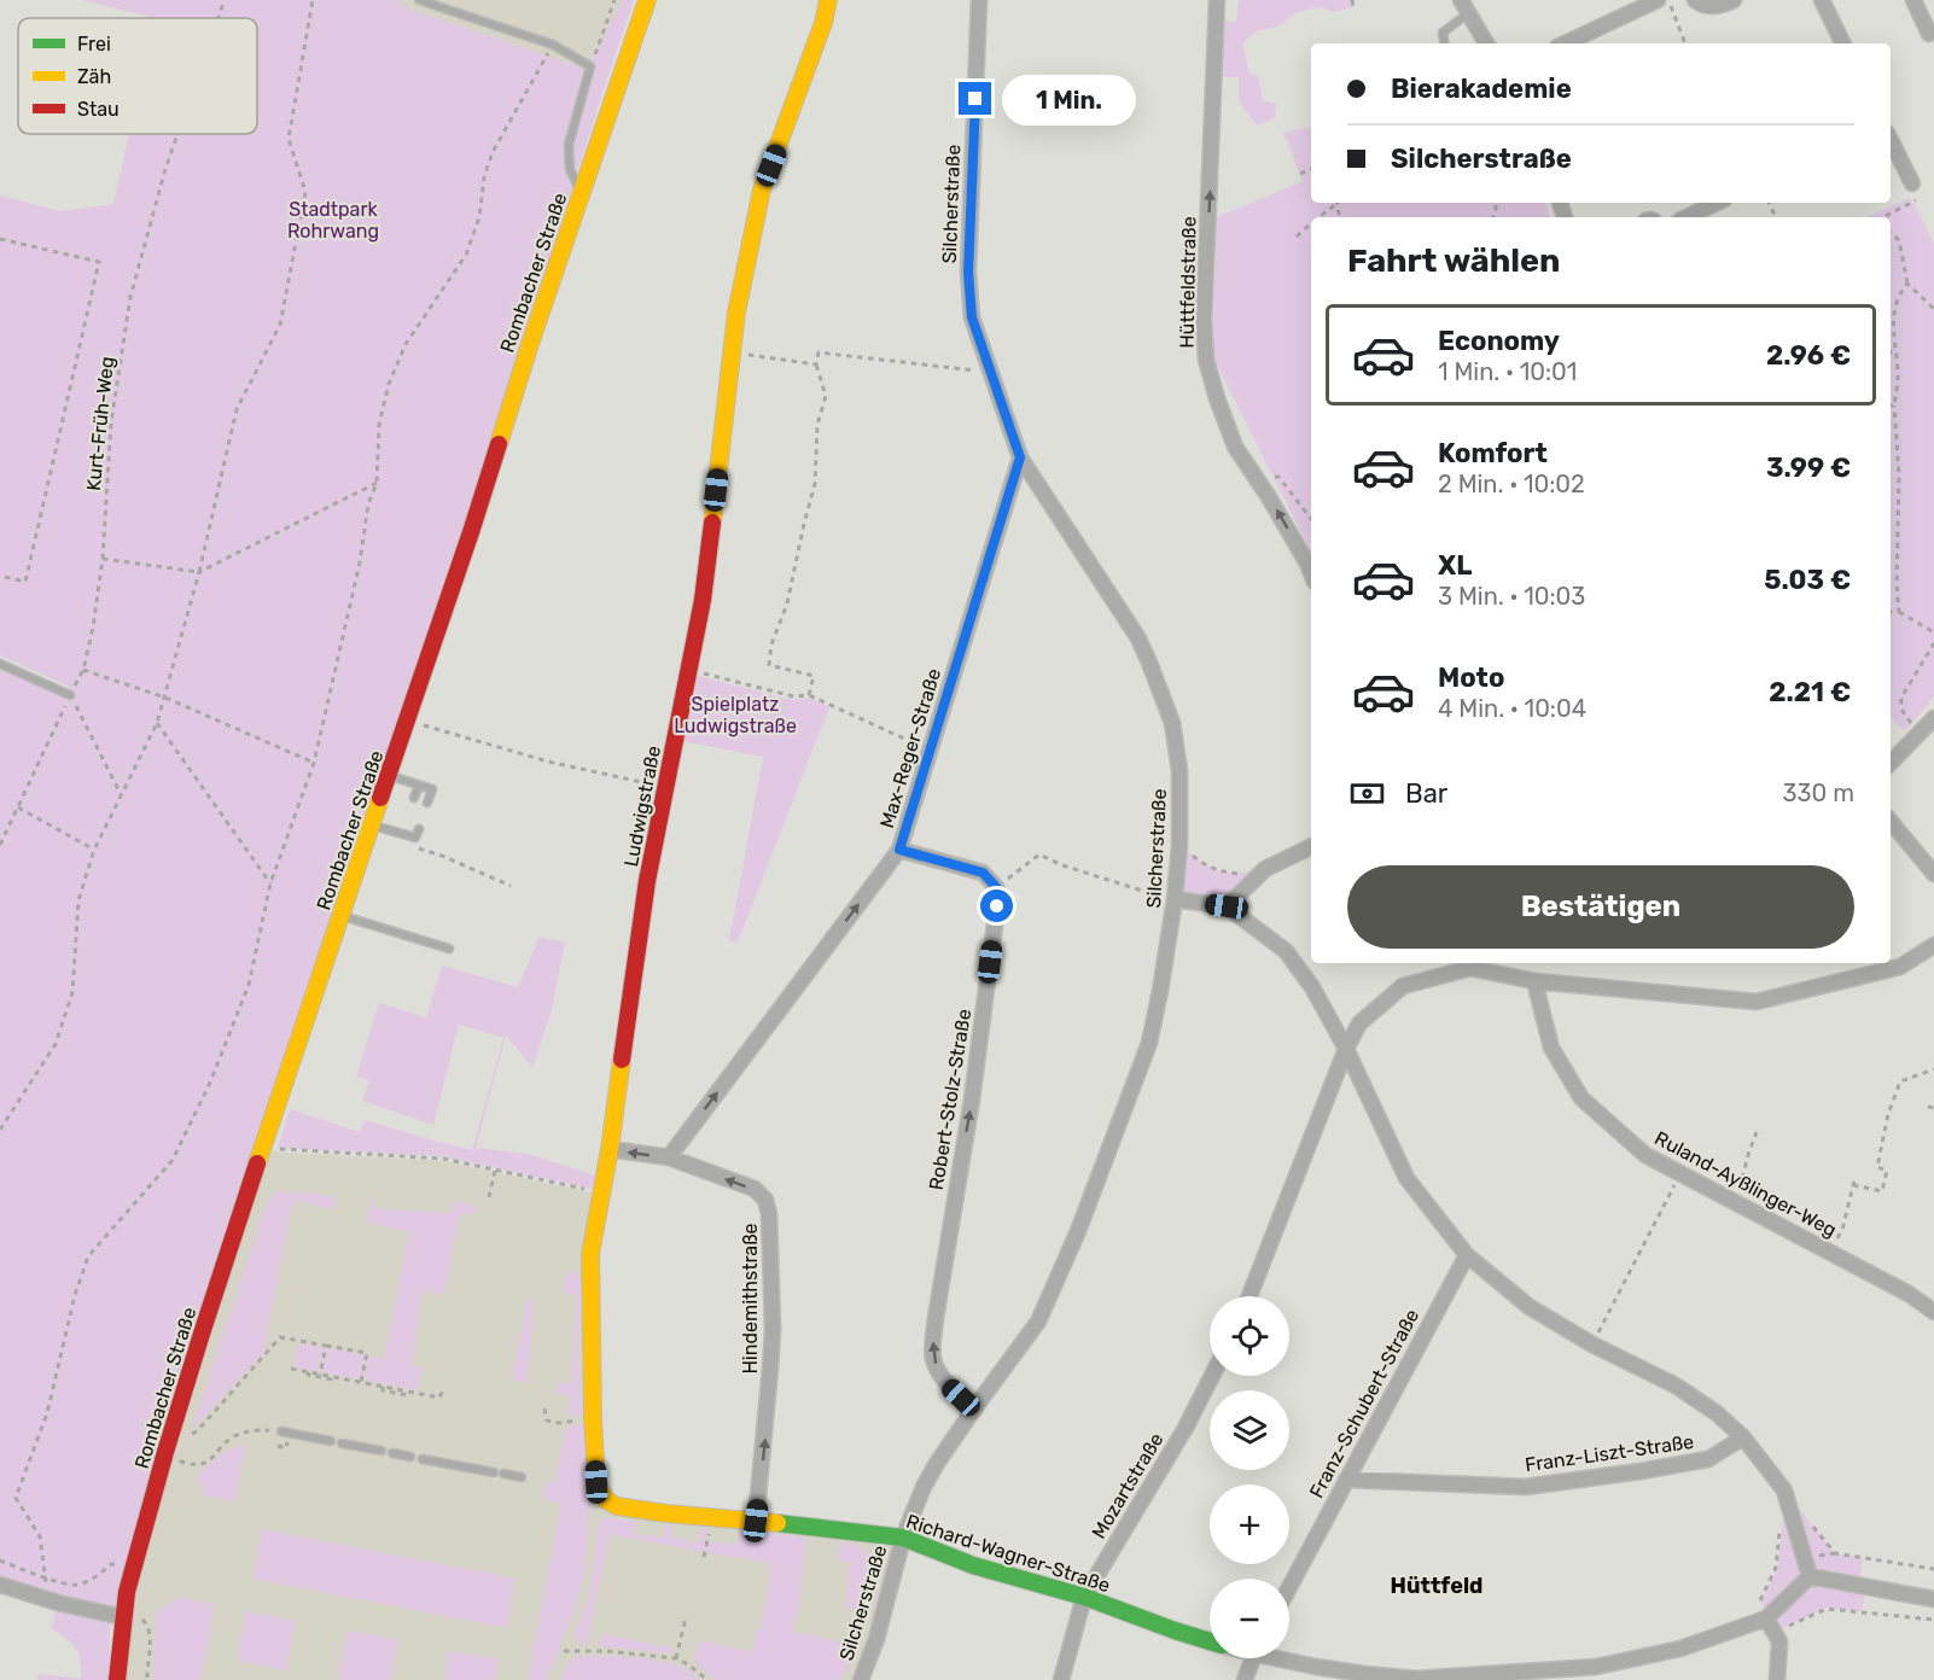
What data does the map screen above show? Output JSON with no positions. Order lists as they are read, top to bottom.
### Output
{
  "streets": {
    "street": [
      "Silcherstraße",
      "Rombacher Straße",
      "Hüttfeldstraße",
      "Max-Reger-Straße",
      "Ludwigstraße",
      "Robert-Stolz-Straße",
      "Ruland-Ayßlinger-Weg",
      "Hindemithstraße",
      "Franz-Schubert-Straße",
      "Franz-Liszt-Straße",
      "Mozartstraße",
      "Richard-Wagner-Straße"
    ],
    "path": ["Kurt-Früh-Weg"]
  },
  "crossings": [
    ["Silcherstraße", "Max-Reger-Straße"],
    ["Silcherstraße", "Robert-Stolz-Straße"],
    ["Silcherstraße", "Richard-Wagner-Straße"],
    ["Max-Reger-Straße", "Hindemithstraße"],
    ["Ludwigstraße", "Hindemithstraße"],
    ["Ludwigstraße", "Richard-Wagner-Straße"],
    ["Hindemithstraße", "Richard-Wagner-Straße"],
    ["Franz-Schubert-Straße", "Franz-Liszt-Straße"],
    ["Mozartstraße", "Richard-Wagner-Straße"]
  ],
  "one_way": [
    "Hüttfeldstraße",
    "Max-Reger-Straße",
    "Robert-Stolz-Straße",
    "Hindemithstraße"
  ],
  "districts": ["Hüttfeld"],
  "parks": ["Stadtpark Rohrwang", "Spielplatz Ludwigstraße"],
  "legend": ["Frei", "Zäh", "Stau"],
  "page": {
    "banner": ["Bierakademie", "Silcherstraße"],
    "bubble": "1 Min.",
    "heading": "Fahrt wählen",
    "list": [
      {
        "name": "Economy",
        "note": "1 Min. · 10:01",
        "value": "2.96 €"
      },
      {
        "name": "Komfort",
        "note": "2 Min. · 10:02",
        "value": "3.99 €"
      },
      {
        "name": "XL",
        "note": "3 Min. · 10:03",
        "value": "5.03 €"
      },
      {
        "name": "Moto",
        "note": "4 Min. · 10:04",
        "value": "2.21 €"
      }
    ],
    "pay": ["Bar", "330 m"],
    "buttons": "Bestätigen",
    "map_buttons": ["+", "−"]
  }
}
